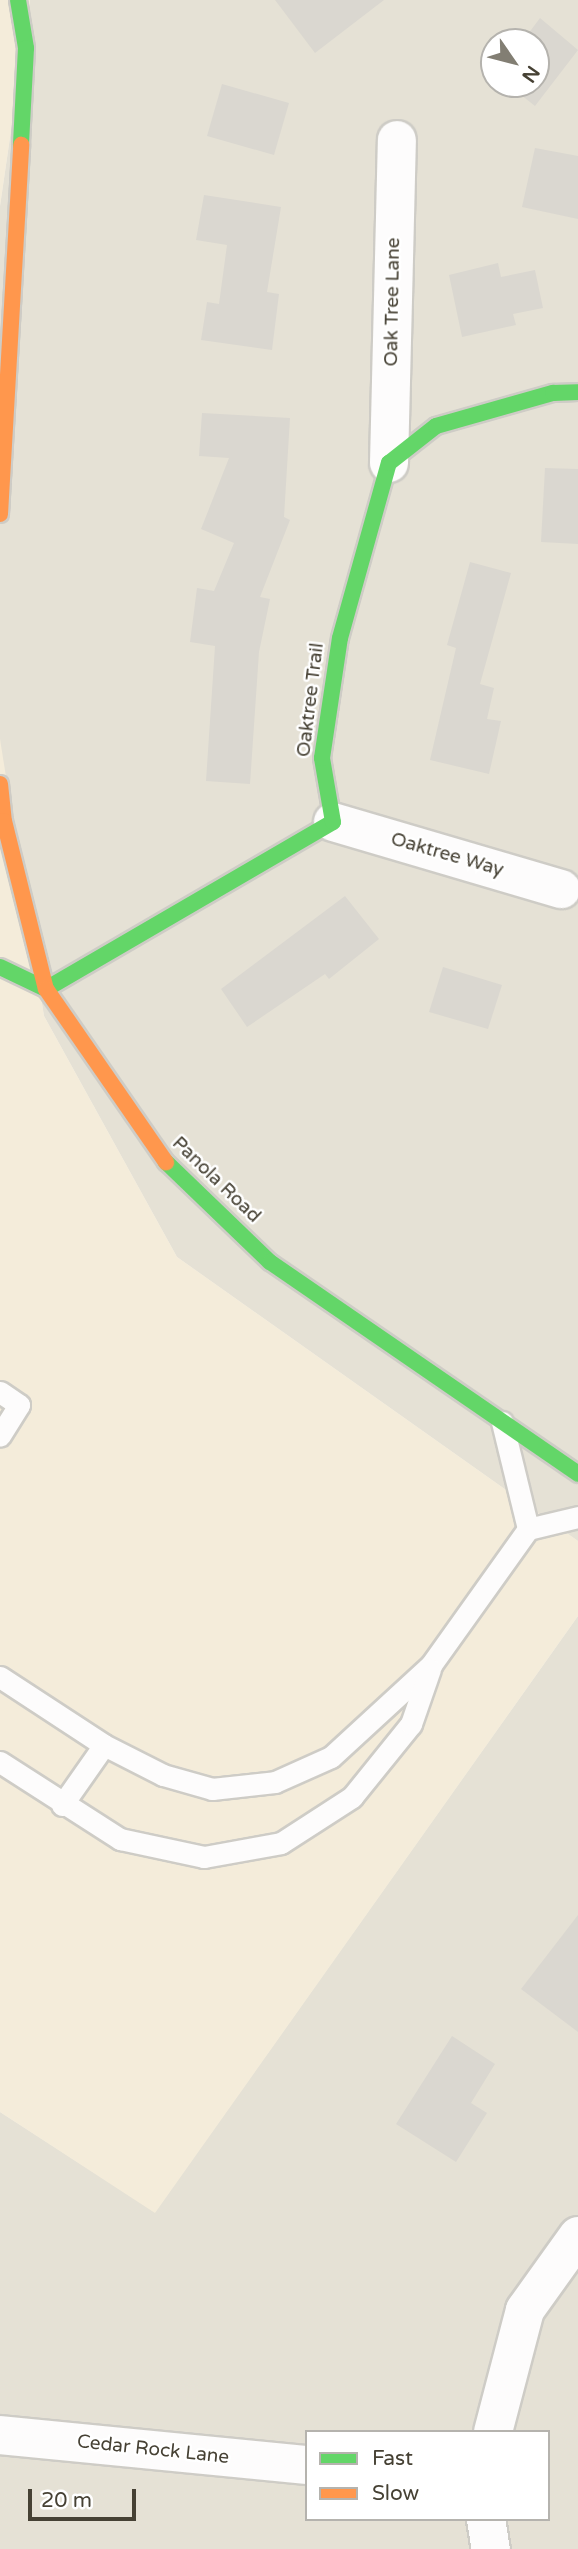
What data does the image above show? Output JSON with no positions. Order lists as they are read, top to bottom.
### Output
{
  "streets": {
    "main road": ["Oaktree Trail", "Panola Road"],
    "street": ["Oak Tree Lane", "Oaktree Way", "Cedar Rock Lane"]
  },
  "crossings": [
    ["Oak Tree Lane", "Oaktree Trail"],
    ["Oaktree Trail", "Oaktree Way"]
  ],
  "legend": ["Fast", "Slow"],
  "scale_bar": "20 m",
  "north": "bottom right"
}
